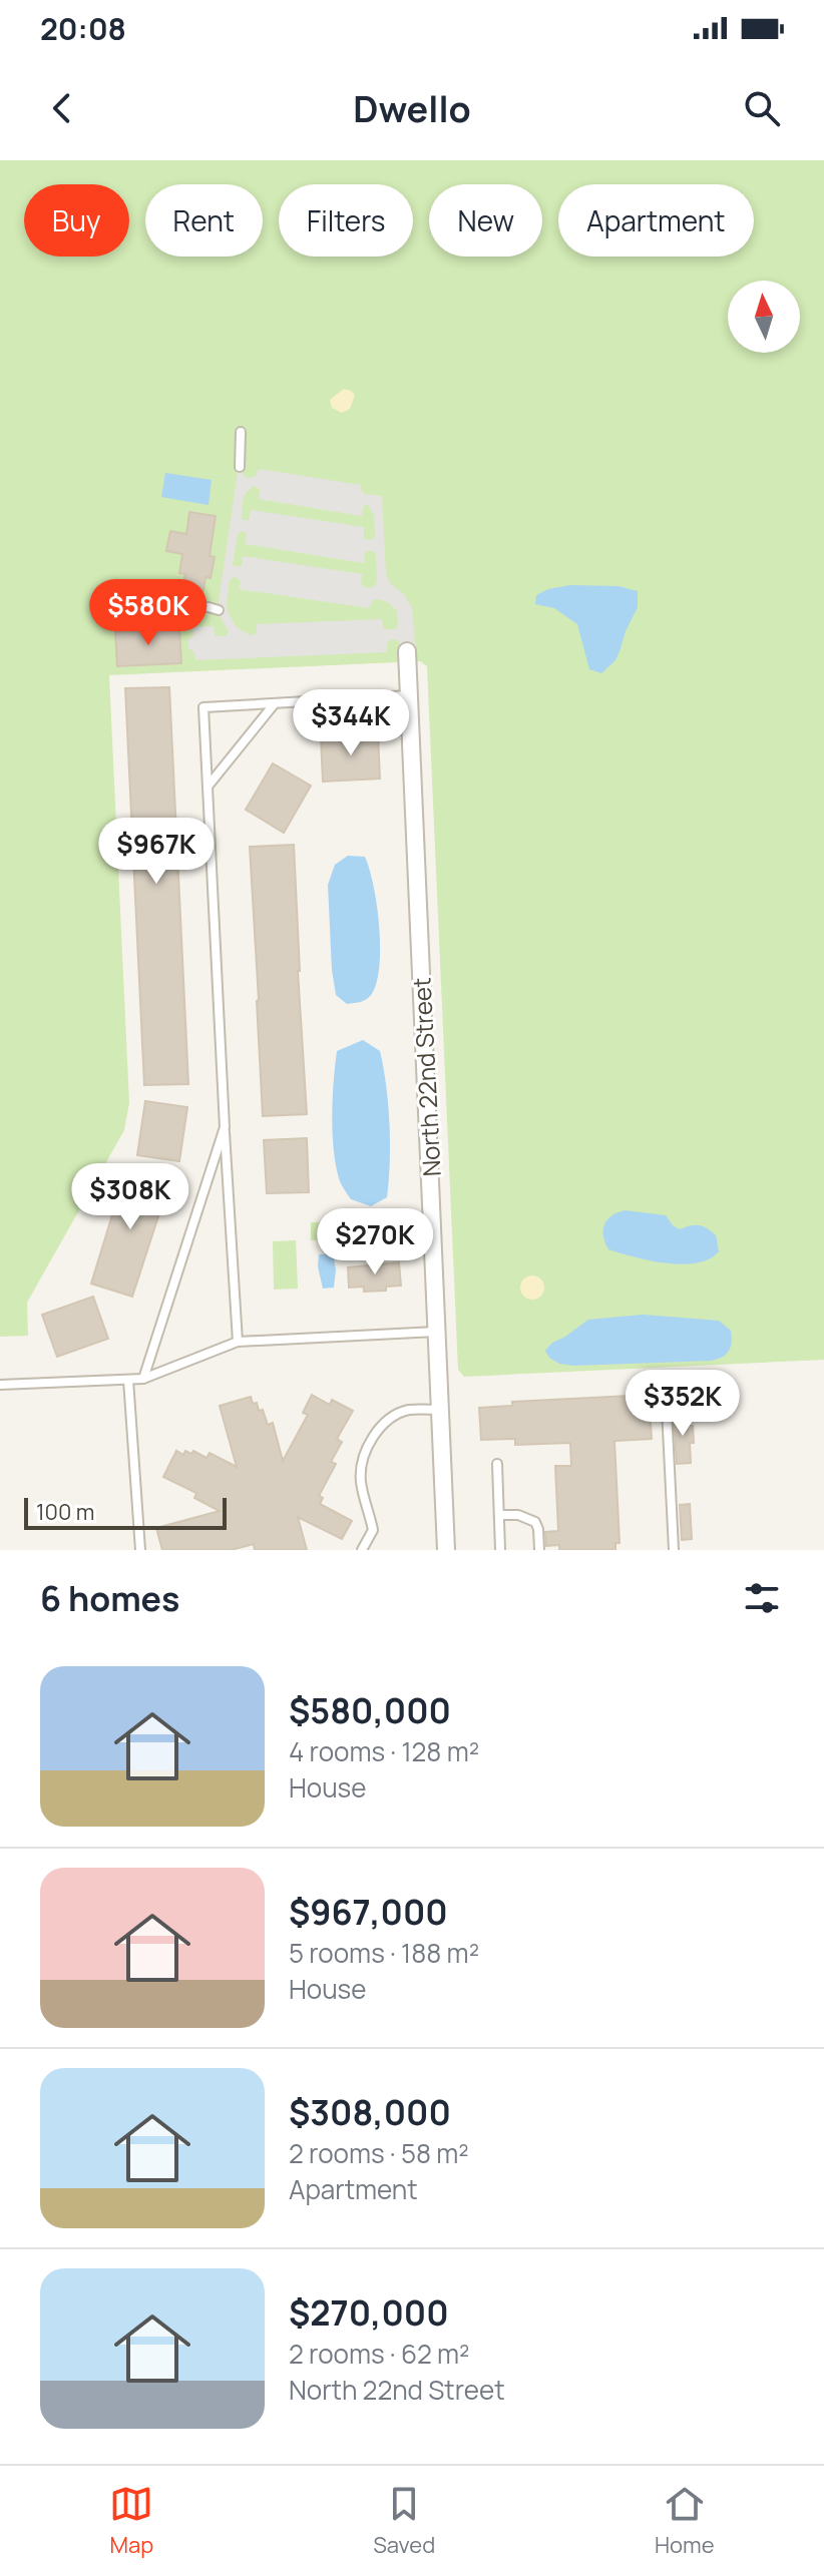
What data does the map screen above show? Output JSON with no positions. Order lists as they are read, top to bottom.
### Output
{
  "streets": {
    "street": ["North 22nd Street"]
  },
  "scale_bar": "100 m",
  "north": "top",
  "page": {
    "status": "20:08",
    "header": "Dwello",
    "chip": [
      "Buy",
      "Rent",
      "Filters",
      "New",
      "Apartment"
    ],
    "price": [
      "$580K",
      "$344K",
      "$967K",
      "$308K",
      "$270K",
      "$352K"
    ],
    "scale": "100 m",
    "heading": "6 homes",
    "list": [
      {
        "name": "$580,000",
        "note": "4 rooms · 128 m² · House"
      },
      {
        "name": "$967,000",
        "note": "5 rooms · 188 m² · House"
      },
      {
        "name": "$308,000",
        "note": "2 rooms · 58 m² · Apartment"
      },
      {
        "name": "$270,000",
        "note": "2 rooms · 62 m² · North 22nd Street"
      }
    ],
    "tabs": ["Map", "Saved", "Home"]
  }
}
